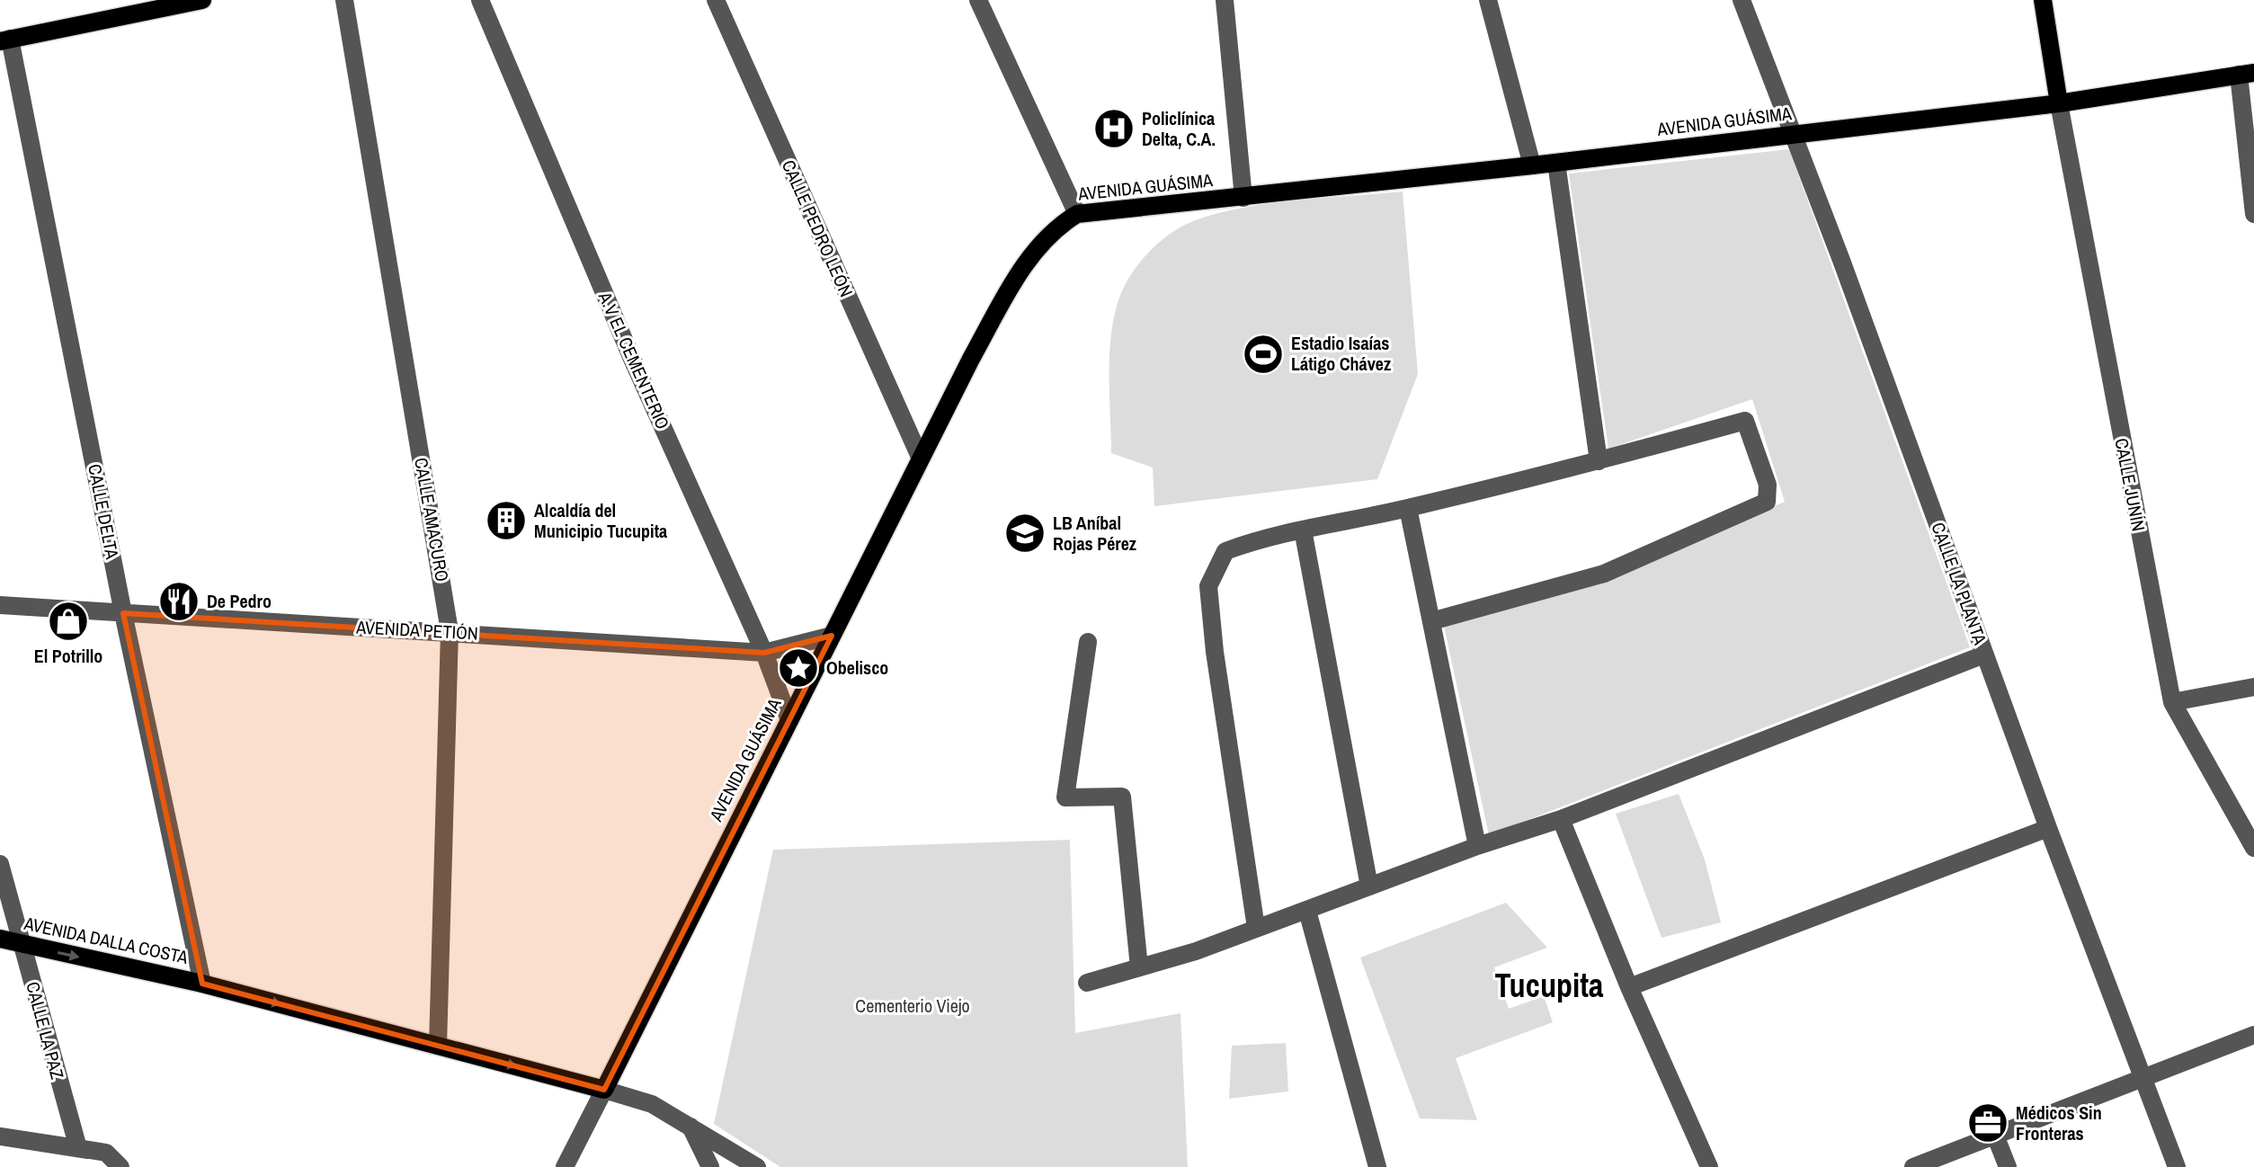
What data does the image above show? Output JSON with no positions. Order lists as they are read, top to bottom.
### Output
{
  "streets": {
    "main road": ["AVENIDA GUÁSIMA", "AVENIDA DALLA COSTA"],
    "street": [
      "CALLE PEDRO LEÓN",
      "A.V EL CEMENTERIO",
      "CALLE JUNÍN",
      "CALLE DELTA",
      "CALLE AMACURO",
      "CALLE LA PLANTA",
      "AVENIDA PETIÓN",
      "CALLE LA PAZ"
    ]
  },
  "crossings": [
    ["AVENIDA GUÁSIMA", "CALLE PEDRO LEÓN"],
    ["AVENIDA GUÁSIMA", "A.V EL CEMENTERIO"],
    ["AVENIDA GUÁSIMA", "CALLE JUNÍN"],
    ["AVENIDA GUÁSIMA", "CALLE LA PLANTA"],
    ["AVENIDA GUÁSIMA", "AVENIDA PETIÓN"],
    ["AVENIDA GUÁSIMA", "AVENIDA DALLA COSTA"],
    ["A.V EL CEMENTERIO", "AVENIDA PETIÓN"],
    ["CALLE DELTA", "AVENIDA PETIÓN"],
    ["CALLE DELTA", "AVENIDA DALLA COSTA"],
    ["CALLE AMACURO", "AVENIDA PETIÓN"],
    ["CALLE AMACURO", "AVENIDA DALLA COSTA"],
    ["AVENIDA DALLA COSTA", "CALLE LA PAZ"]
  ],
  "one_way": ["AVENIDA DALLA COSTA"],
  "districts": ["Tucupita"],
  "parks": ["Cementerio Viejo"],
  "places": {
    "hospital": ["Policlínica Delta, C.A."],
    "sports": ["Estadio Isaías Látigo Chávez"],
    "building": ["Alcaldía del Municipio Tucupita"],
    "school or university": ["LB Aníbal Rojas Pérez"],
    "restaurant": ["De Pedro"],
    "shop": ["El Potrillo"],
    "place": ["Obelisco"],
    "office": ["Médicos Sin Fronteras"]
  }
}
